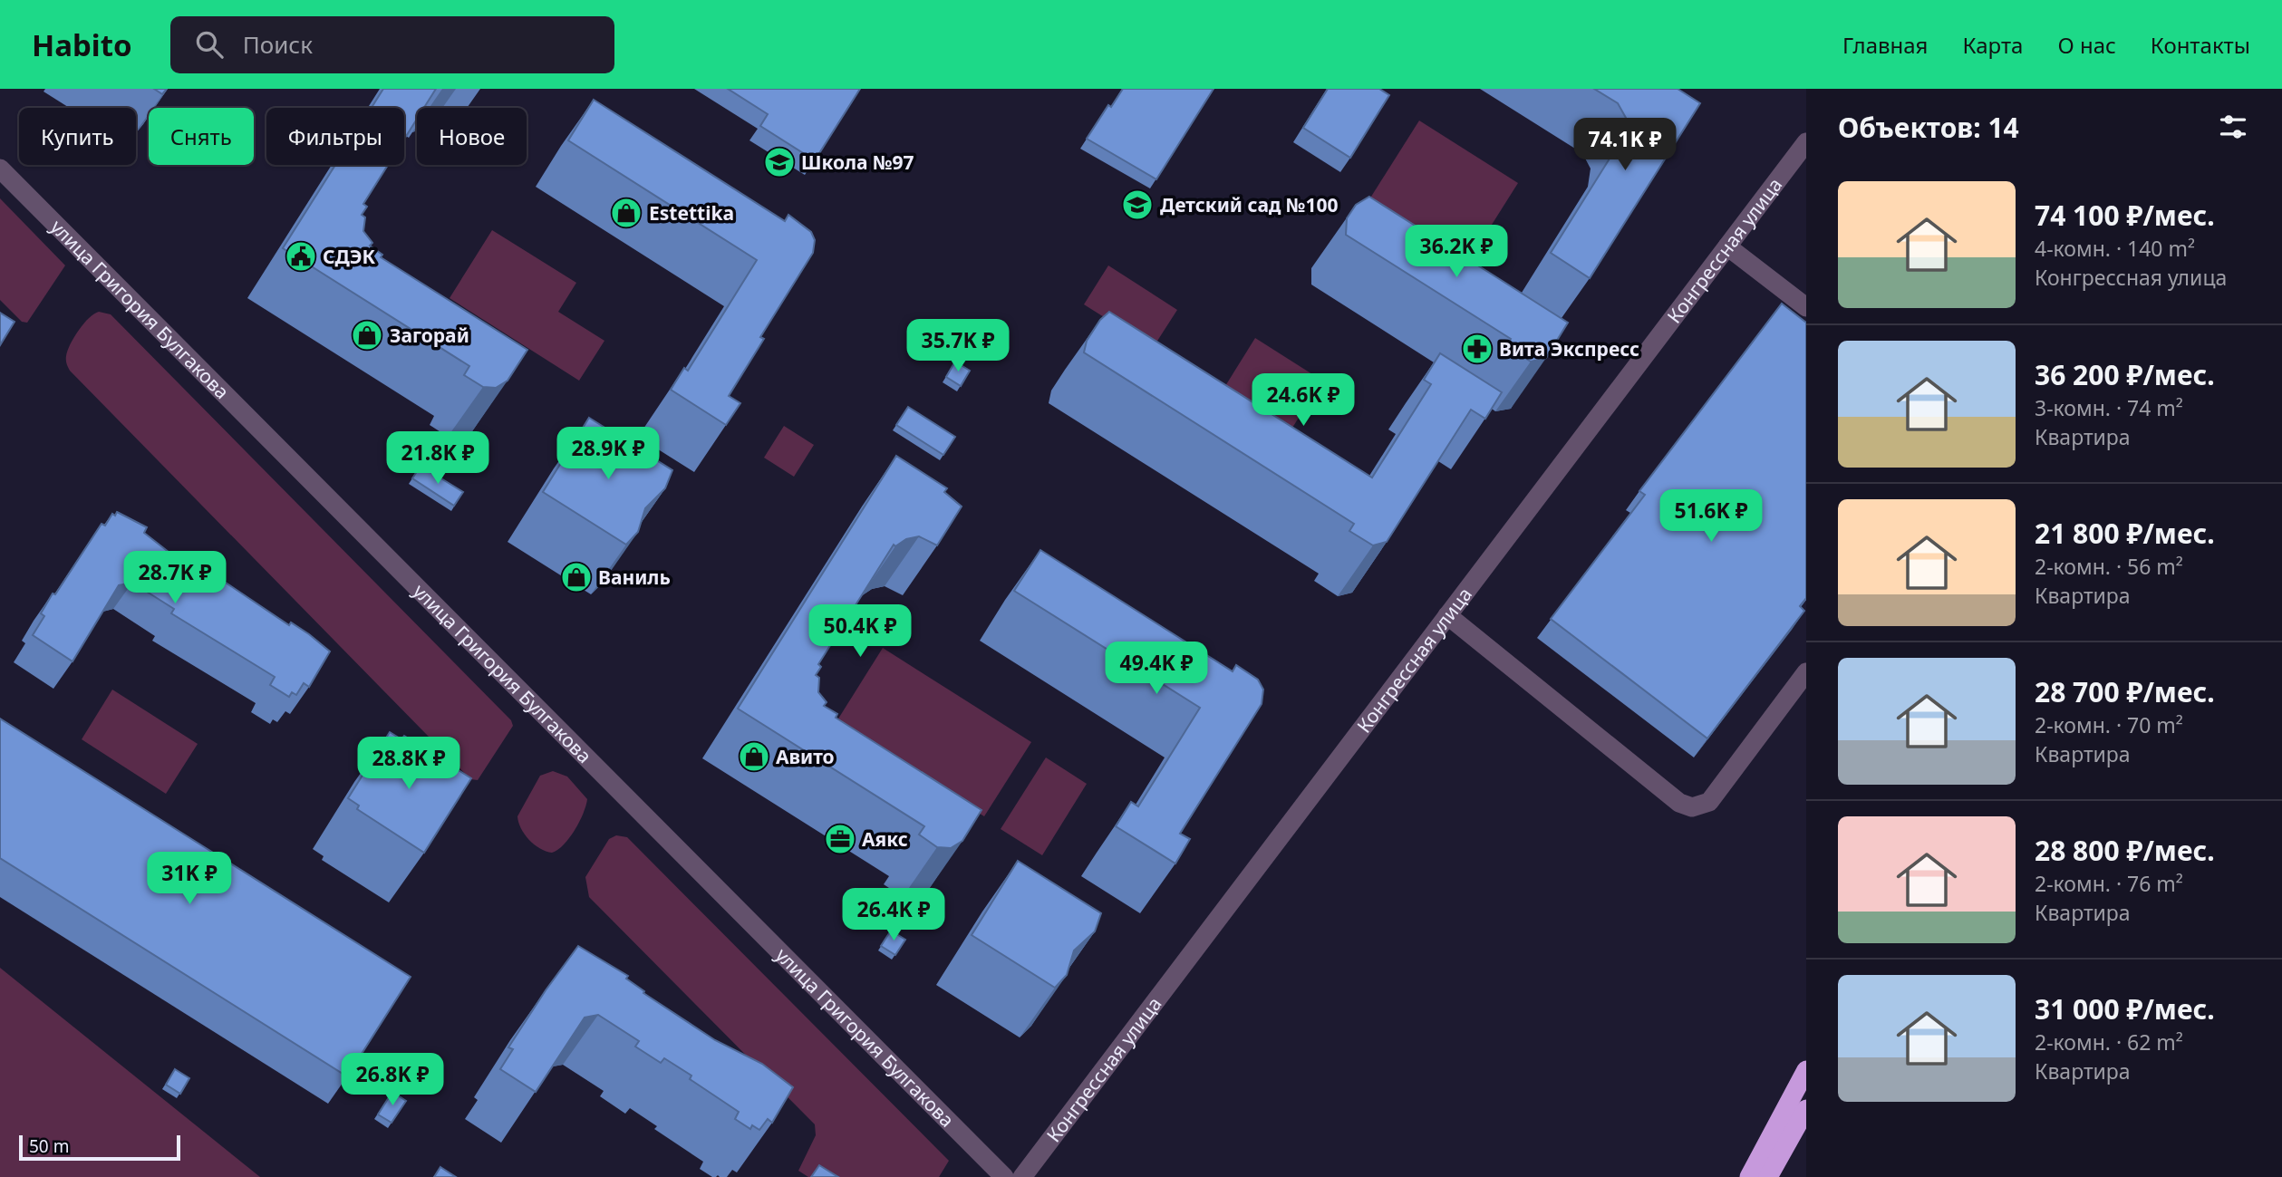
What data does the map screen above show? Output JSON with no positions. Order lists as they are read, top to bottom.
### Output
{
  "streets": {
    "street": ["Конгрессная улица", "улица Григория Булгакова"]
  },
  "places": {
    "school or university": ["Школа №97", "Детский сад №100"],
    "shop": [
      "Estettika",
      "Загорай",
      "Ваниль",
      "Авито"
    ],
    "public building": ["СДЭК"],
    "pharmacy": ["Вита Экспресс"],
    "office": ["Аякс"]
  },
  "scale_bar": "50 m",
  "page": {
    "header": "Habito",
    "search": "Поиск",
    "nav": [
      "Главная",
      "Карта",
      "О нас",
      "Контакты"
    ],
    "heading": "Объектов: 14",
    "chip": [
      "Купить",
      "Снять",
      "Фильтры",
      "Новое"
    ],
    "price": [
      "74.1K ₽",
      "36.2K ₽",
      "35.7K ₽",
      "24.6K ₽",
      "28.9K ₽",
      "21.8K ₽",
      "51.6K ₽",
      "28.7K ₽",
      "50.4K ₽",
      "49.4K ₽",
      "28.8K ₽",
      "31K ₽",
      "26.4K ₽",
      "26.8K ₽"
    ],
    "list": [
      {
        "name": "74 100 ₽/мес.",
        "note": "4-комн. · 140 m² · Конгрессная улица"
      },
      {
        "name": "36 200 ₽/мес.",
        "note": "3-комн. · 74 m² · Квартира"
      },
      {
        "name": "21 800 ₽/мес.",
        "note": "2-комн. · 56 m² · Квартира"
      },
      {
        "name": "28 700 ₽/мес.",
        "note": "2-комн. · 70 m² · Квартира"
      },
      {
        "name": "28 800 ₽/мес.",
        "note": "2-комн. · 76 m² · Квартира"
      },
      {
        "name": "31 000 ₽/мес.",
        "note": "2-комн. · 62 m² · Квартира"
      }
    ],
    "scale": "50 m"
  }
}
